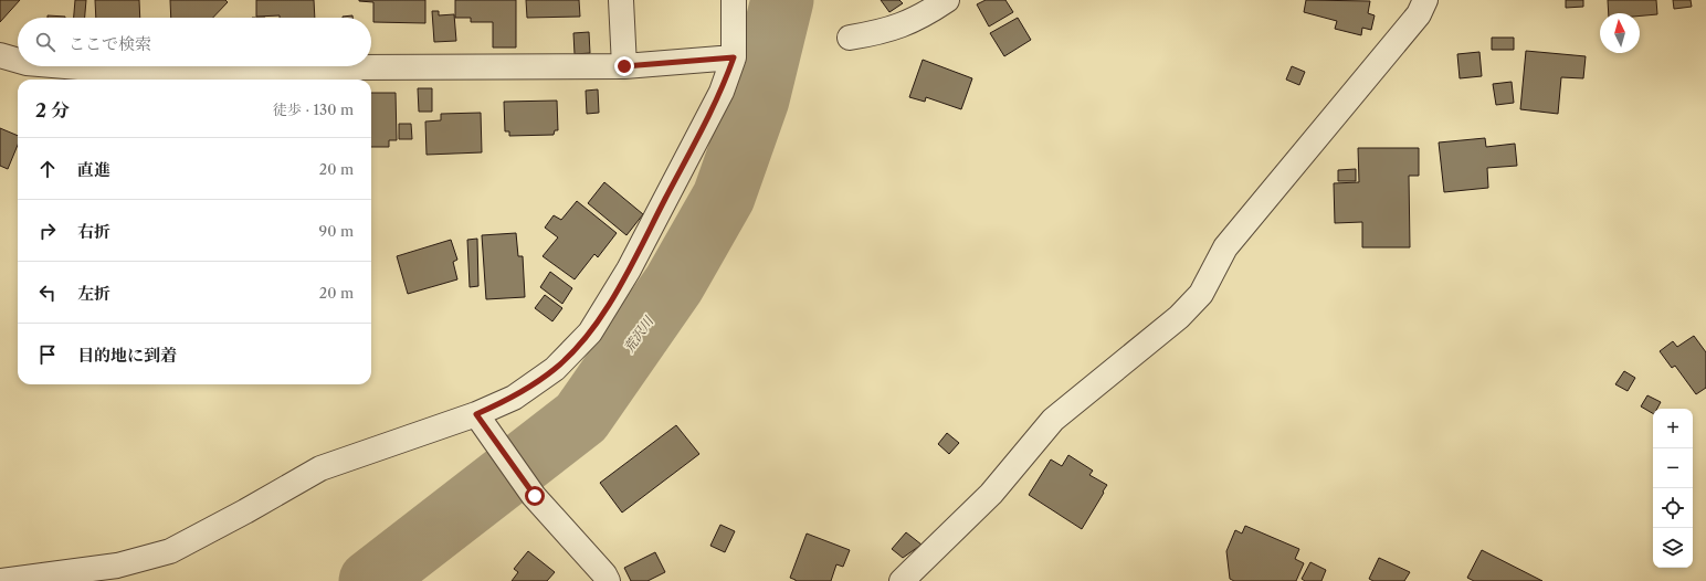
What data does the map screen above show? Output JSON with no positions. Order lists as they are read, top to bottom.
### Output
{
  "water": ["荒沢川"],
  "north": "top",
  "page": {
    "search": "ここで検索",
    "heading": ["2 分", "徒歩 · 130 m"],
    "list": [
      ["直進", "20 m"],
      ["右折", "90 m"],
      ["左折", "20 m"],
      "目的地に到着"
    ],
    "map_buttons": ["+", "−"]
  }
}
